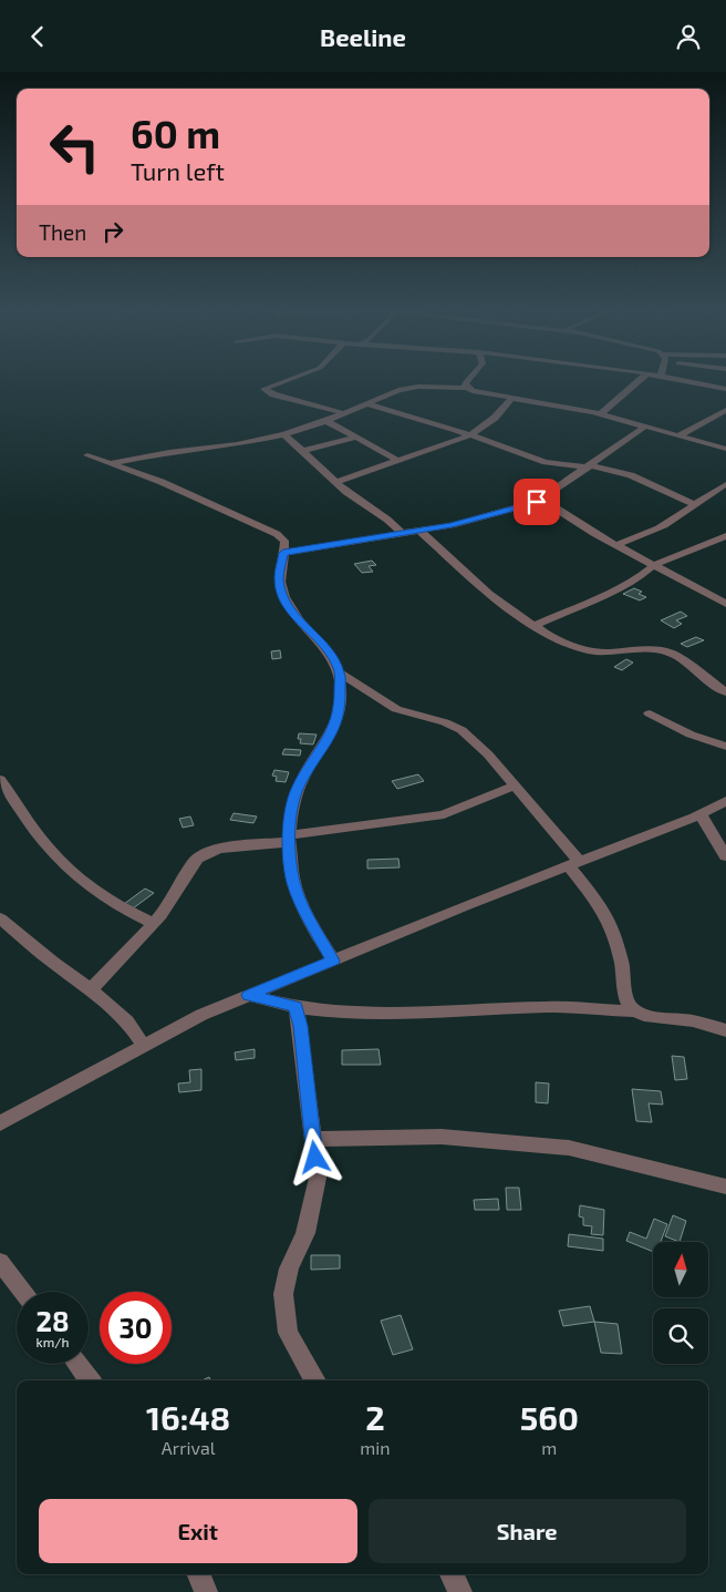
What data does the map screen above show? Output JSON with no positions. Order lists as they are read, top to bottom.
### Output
{
  "north": "top",
  "page": {
    "header": "Beeline",
    "turn": ["60 m", "Turn left"],
    "then": "Then",
    "speed": "28 km/h",
    "limit": "30",
    "eta": [
      "16:48",
      "Arrival",
      "2",
      "min",
      "560",
      "m"
    ],
    "buttons": ["Exit", "Share"]
  }
}
